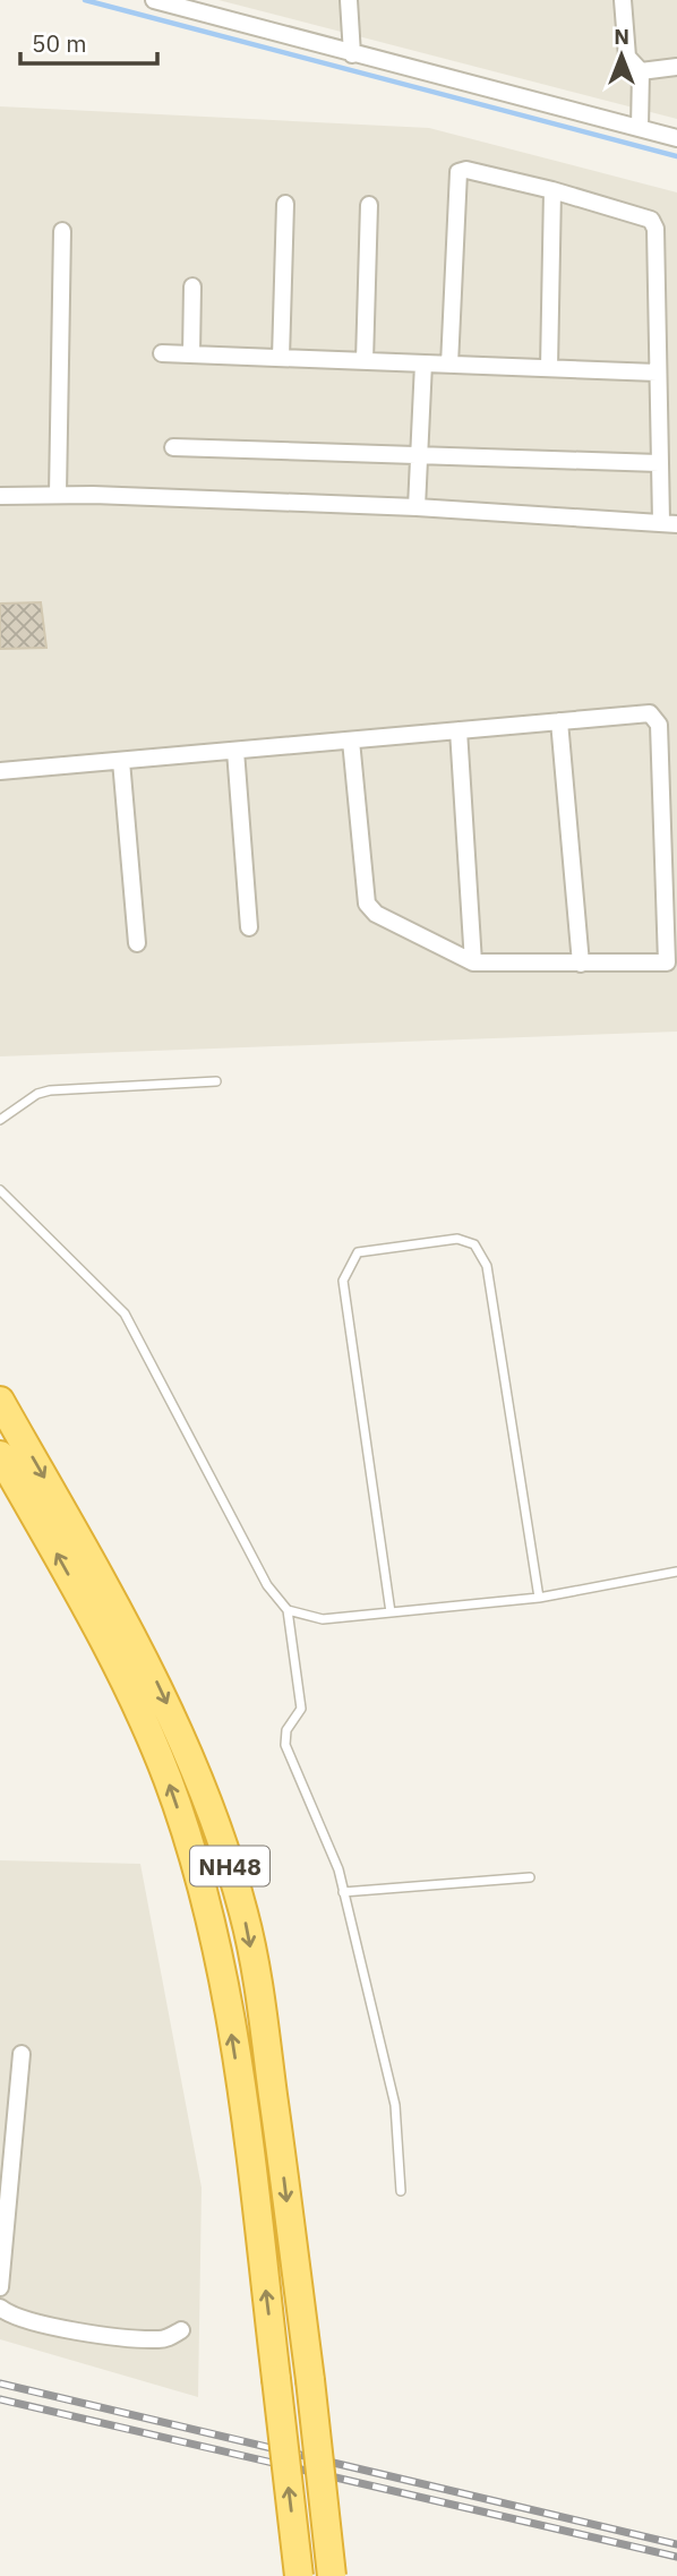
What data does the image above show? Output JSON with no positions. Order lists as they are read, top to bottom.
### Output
{
  "streets": {
    "highway": ["NH48"]
  },
  "scale_bar": "50 m",
  "north": "top"
}
